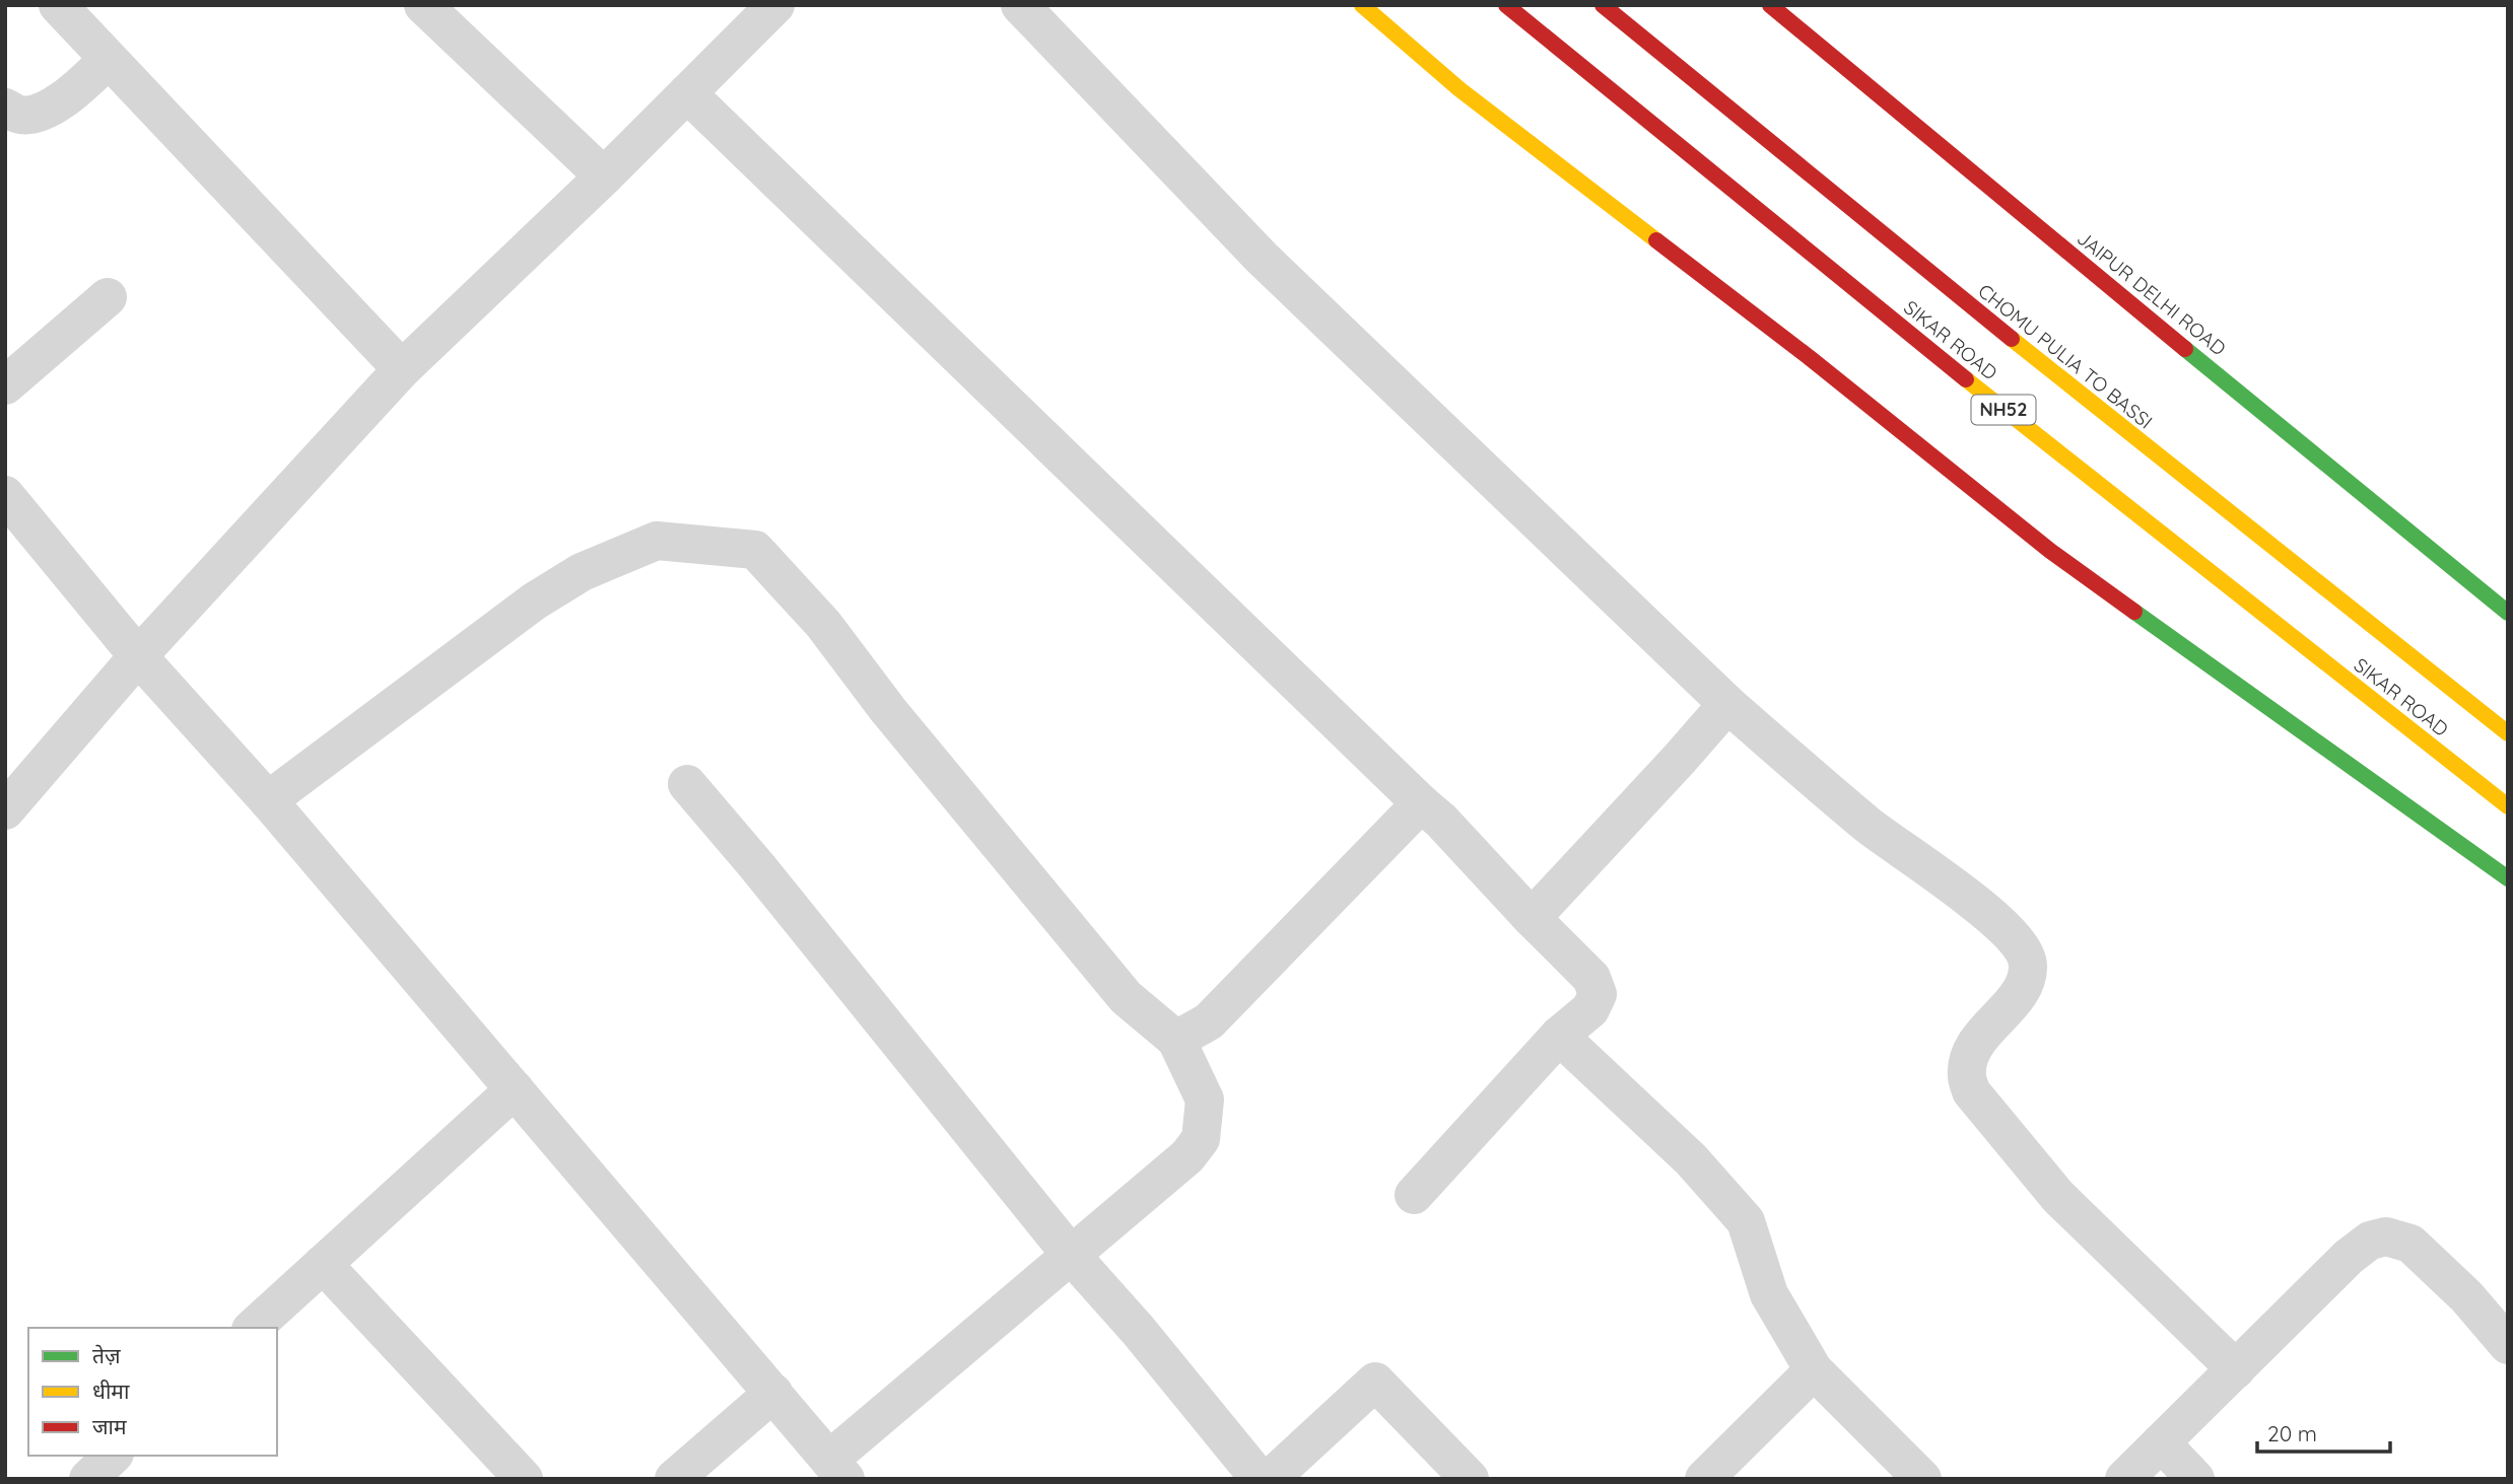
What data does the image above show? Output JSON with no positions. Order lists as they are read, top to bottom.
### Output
{
  "streets": {
    "main road": [
      "JAIPUR DELHI ROAD",
      "SIKAR ROAD",
      "CHOMU PULIA TO BASSI",
      "NH52"
    ]
  },
  "legend": ["तेज़", "धीमा", "जाम"],
  "scale_bar": "20 m"
}
